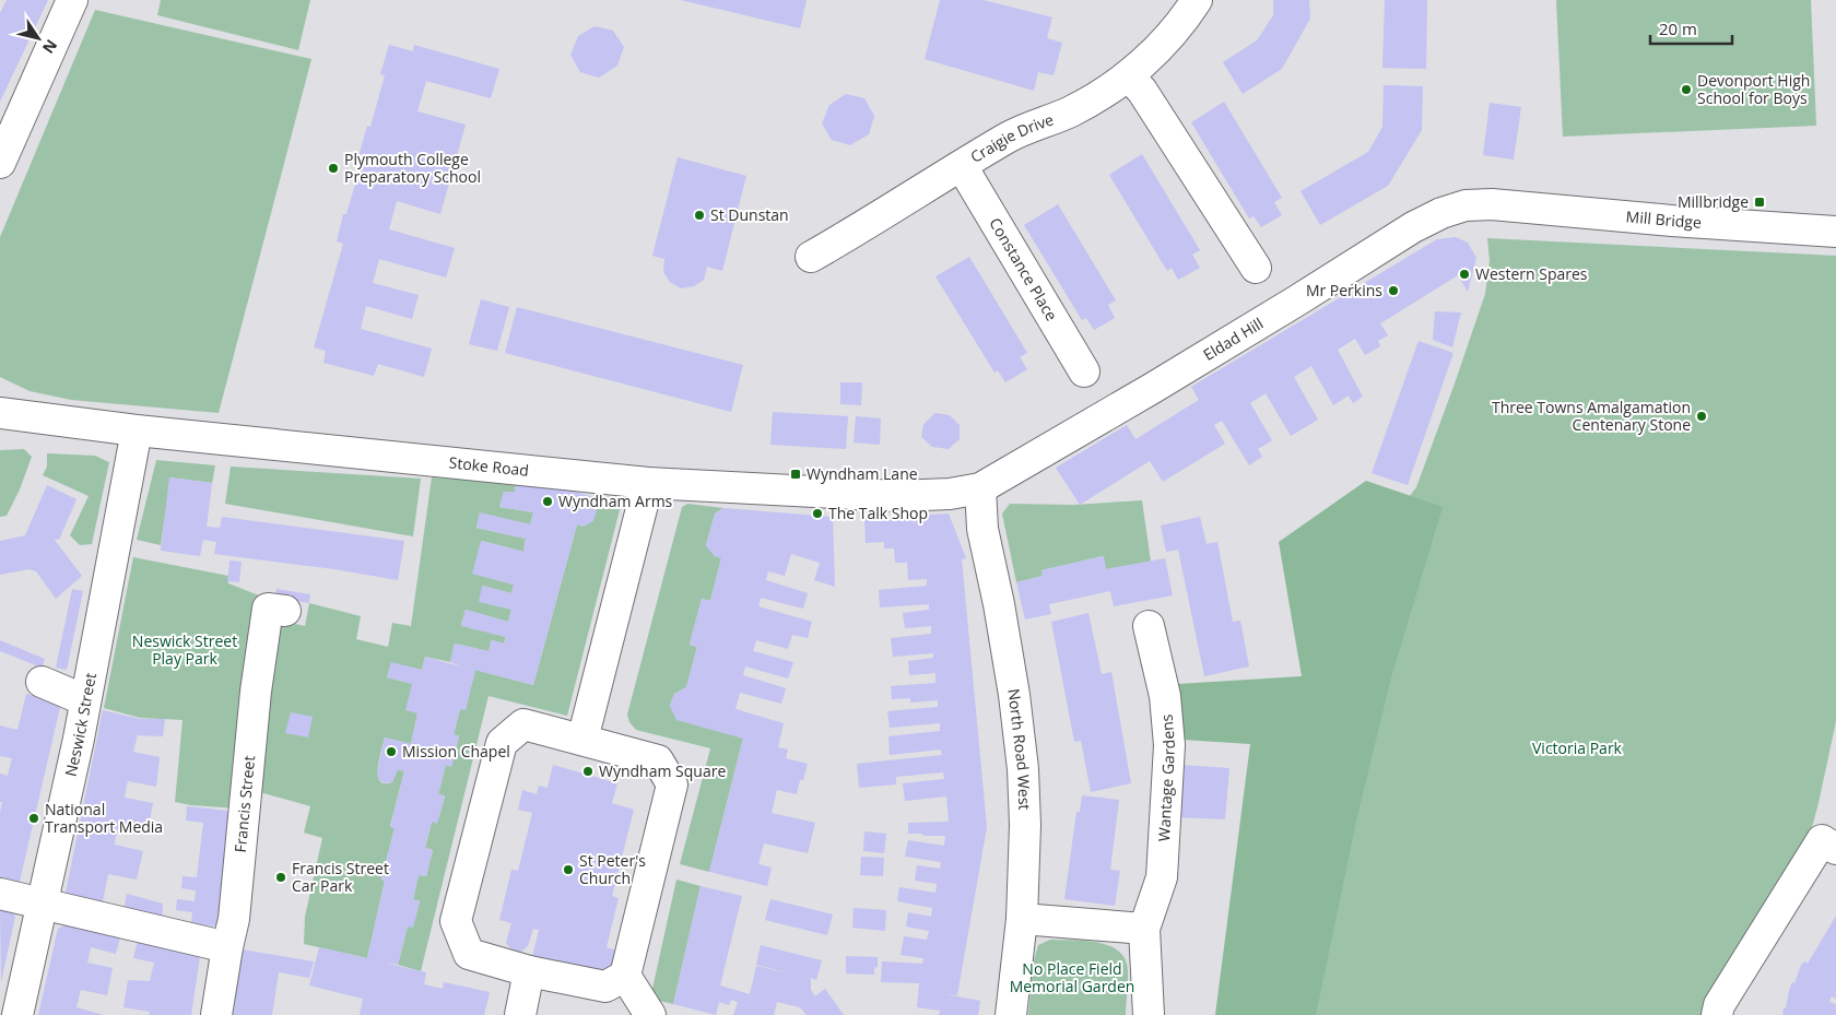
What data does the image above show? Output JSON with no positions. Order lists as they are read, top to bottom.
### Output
{
  "streets": {
    "street": [
      "Craigie Drive",
      "Mill Bridge",
      "Constance Place",
      "Eldad Hill",
      "Stoke Road",
      "Neswick Street",
      "North Road West",
      "Wantage Gardens",
      "Francis Street"
    ]
  },
  "crossings": [
    ["Craigie Drive", "Constance Place"],
    ["Mill Bridge", "Eldad Hill"],
    ["Eldad Hill", "Stoke Road"],
    ["Eldad Hill", "North Road West"],
    ["Stoke Road", "Neswick Street"],
    ["Stoke Road", "North Road West"]
  ],
  "parks": ["Neswick Street Play Park", "Victoria Park", "No Place Field Memorial Garden"],
  "places": {
    "other": [
      "Devonport High School for Boys",
      "Plymouth College Preparatory School",
      "St Dunstan",
      "Western Spares",
      "Mr Perkins",
      "Three Towns Amalgamation Centenary Stone",
      "Wyndham Arms",
      "The Talk Shop",
      "Mission Chapel",
      "Wyndham Square",
      "National Transport Media",
      "St Peter's Church",
      "Francis Street Car Park"
    ],
    "transit": ["Millbridge", "Wyndham Lane"]
  },
  "scale_bar": "20 m",
  "north": "bottom right"
}
